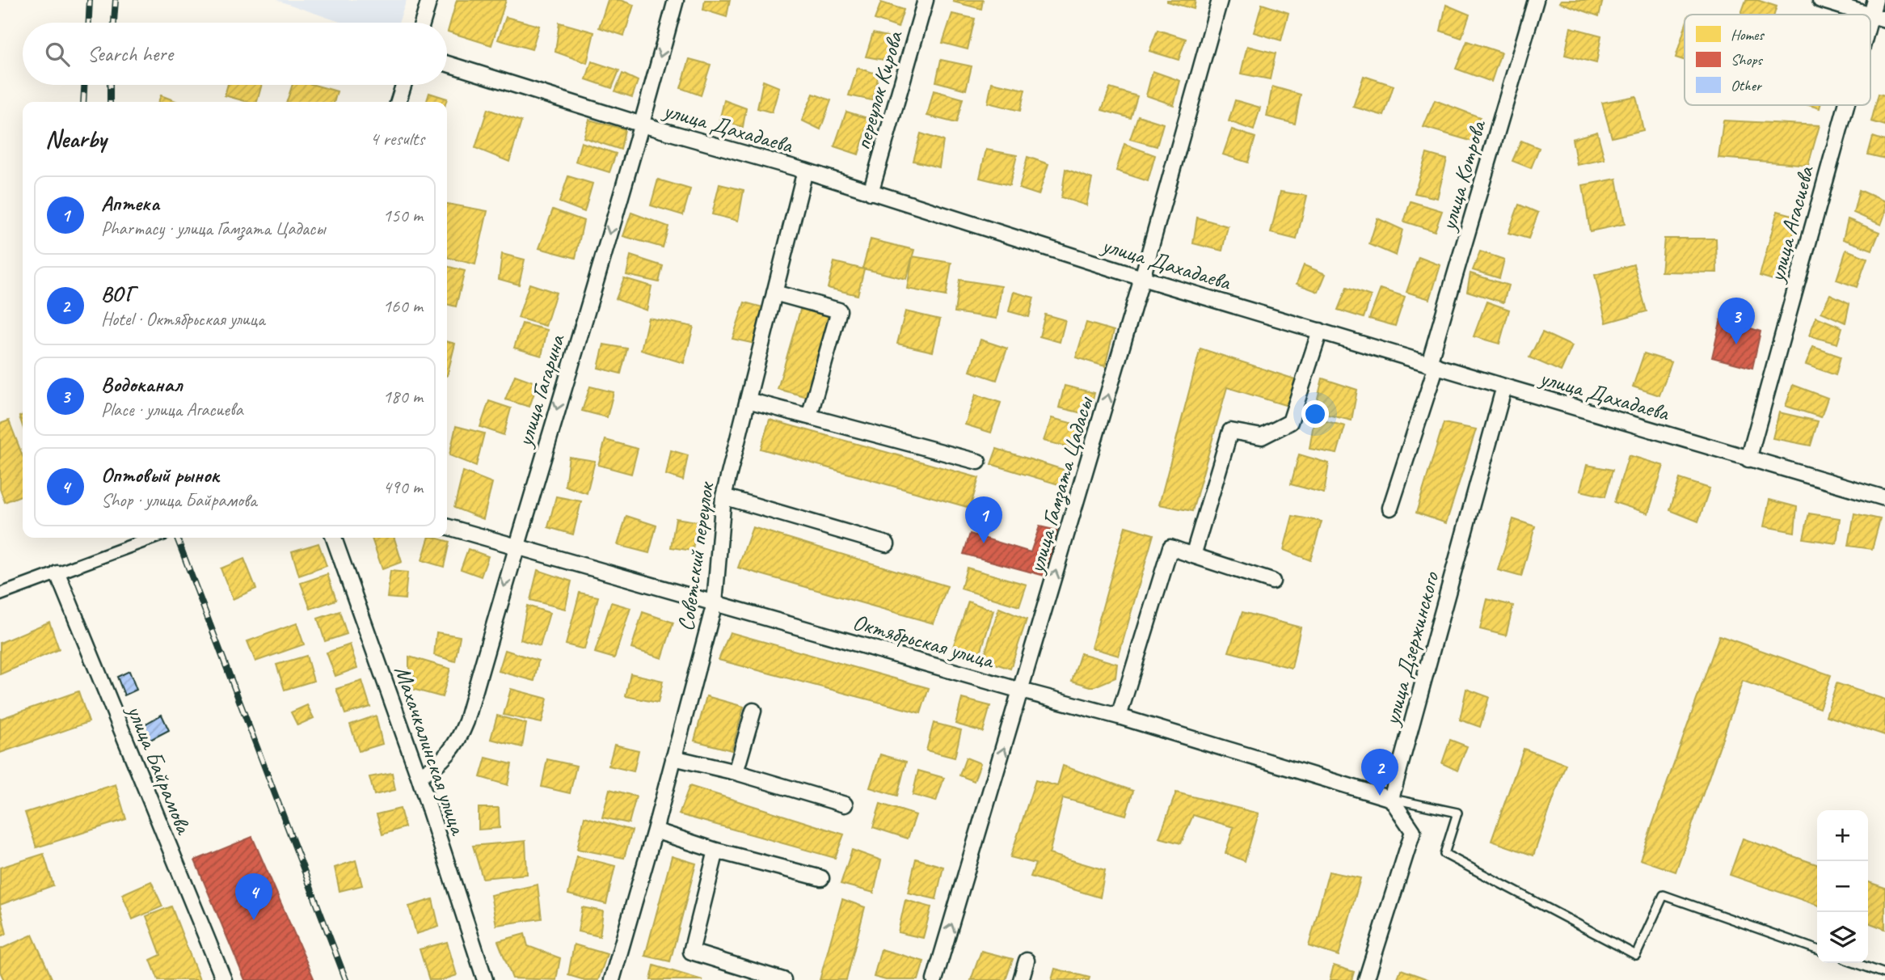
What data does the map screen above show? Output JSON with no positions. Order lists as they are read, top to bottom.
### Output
{
  "streets": {
    "street": [
      "переулок Кирова",
      "улица Дахадаева",
      "улица Котрова",
      "улица Агасиева",
      "улица Гагарина",
      "улица Гамзата Цадасы",
      "Советский переулок",
      "Октябрьская улица",
      "улица Дзержинского",
      "Махачкалинская улица",
      "улица Байрамова"
    ]
  },
  "crossings": [
    ["переулок Кирова", "улица Дахадаева"],
    ["улица Дахадаева", "улица Котрова"],
    ["улица Дахадаева", "улица Агасиева"],
    ["улица Дахадаева", "улица Гагарина"],
    ["улица Дахадаева", "улица Гамзата Цадасы"],
    ["улица Дахадаева", "Советский переулок"],
    ["улица Дахадаева", "улица Дзержинского"],
    ["улица Гагарина", "Октябрьская улица"],
    ["улица Гагарина", "Махачкалинская улица"],
    ["улица Гамзата Цадасы", "Октябрьская улица"],
    ["Советский переулок", "Октябрьская улица"],
    ["Октябрьская улица", "улица Дзержинского"]
  ],
  "one_way": ["улица Гагарина", "улица Гамзата Цадасы"],
  "legend": ["Homes", "Shops", "Other"],
  "page": {
    "search": "Search here",
    "heading": ["Nearby", "4 results"],
    "list": [
      {
        "mark": "1",
        "name": "Аптека",
        "note": "Pharmacy · улица Гамзата Цадасы",
        "value": "150 m"
      },
      {
        "mark": "2",
        "name": "ВОГ",
        "note": "Hotel · Октябрьская улица",
        "value": "160 m"
      },
      {
        "mark": "3",
        "name": "Водоканал",
        "note": "Place · улица Агасиева",
        "value": "180 m"
      },
      {
        "mark": "4",
        "name": "Оптовый рынок",
        "note": "Shop · улица Байрамова",
        "value": "490 m"
      }
    ],
    "pins": [
      "3",
      "1",
      "2",
      "4"
    ],
    "map_buttons": ["+", "−"]
  }
}
